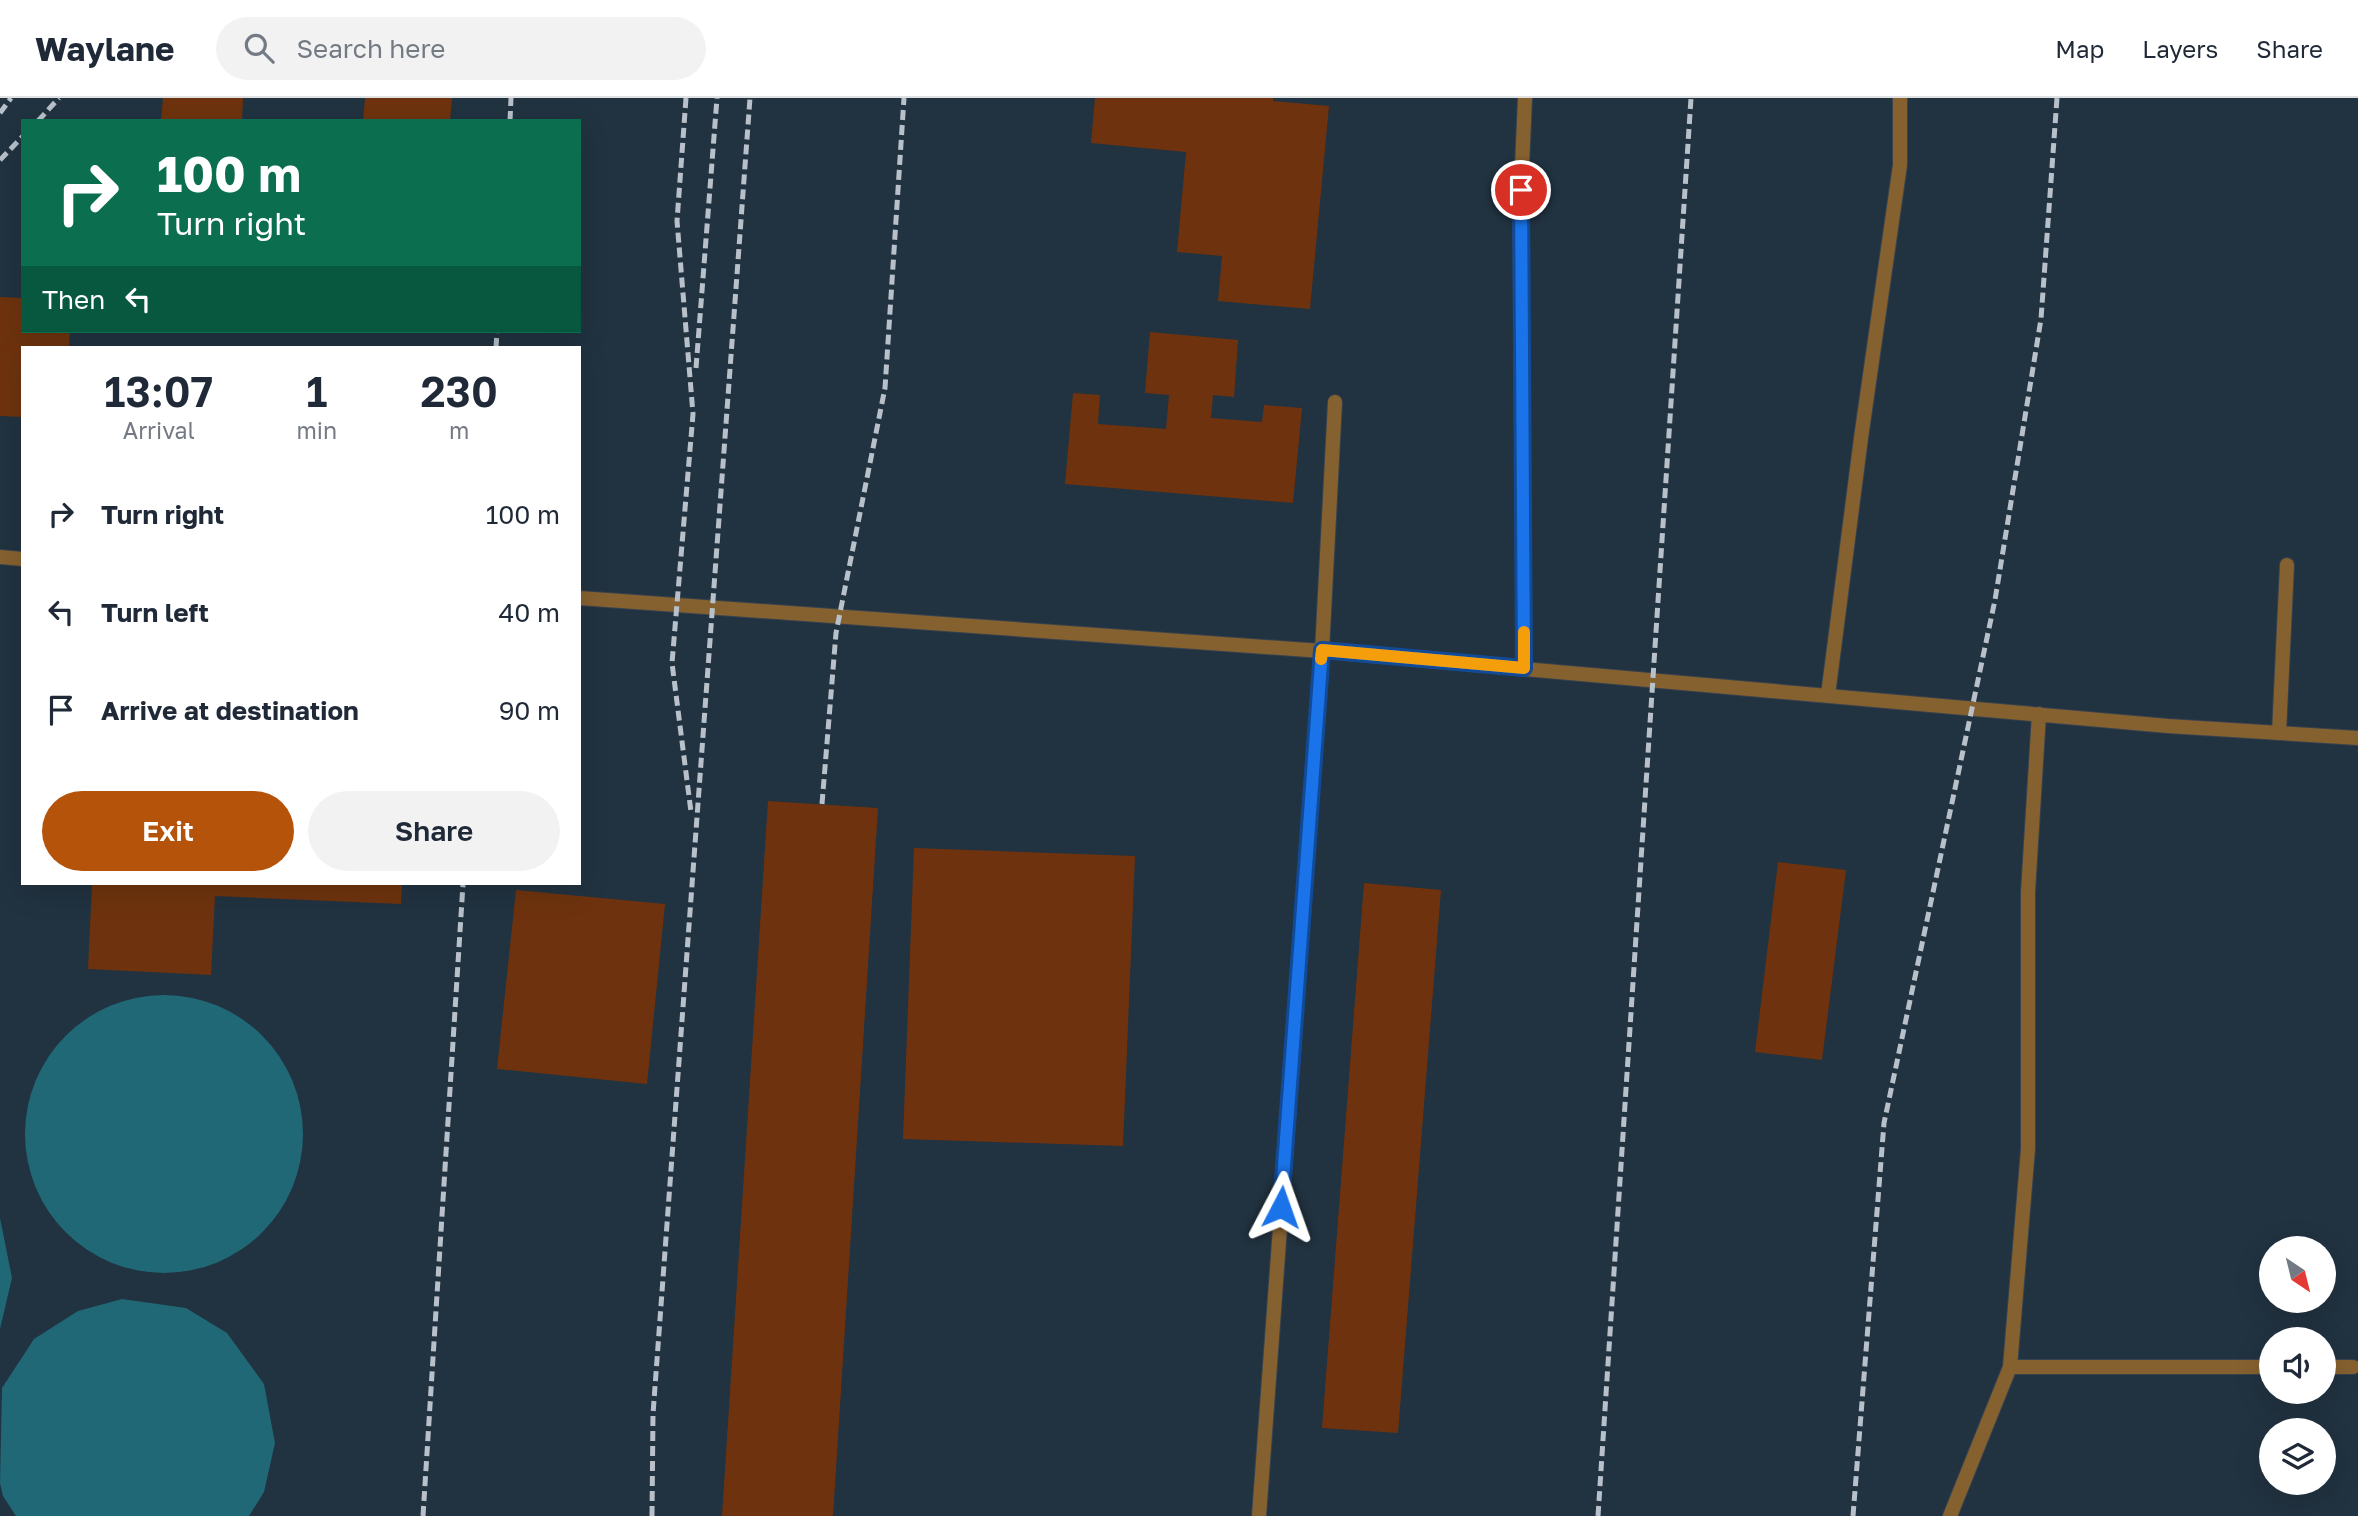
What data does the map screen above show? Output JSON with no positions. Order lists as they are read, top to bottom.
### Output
{
  "north": "bottom right",
  "page": {
    "header": "Waylane",
    "search": "Search here",
    "nav": ["Map", "Layers", "Share"],
    "turn": ["100 m", "Turn right"],
    "then": "Then",
    "eta": [
      "13:07",
      "Arrival",
      "1",
      "min",
      "230",
      "m"
    ],
    "list": [
      {
        "name": "Turn right",
        "value": "100 m"
      },
      {
        "name": "Turn left",
        "value": "40 m"
      },
      {
        "name": "Arrive at destination",
        "value": "90 m"
      }
    ],
    "buttons": ["Exit", "Share"]
  }
}
